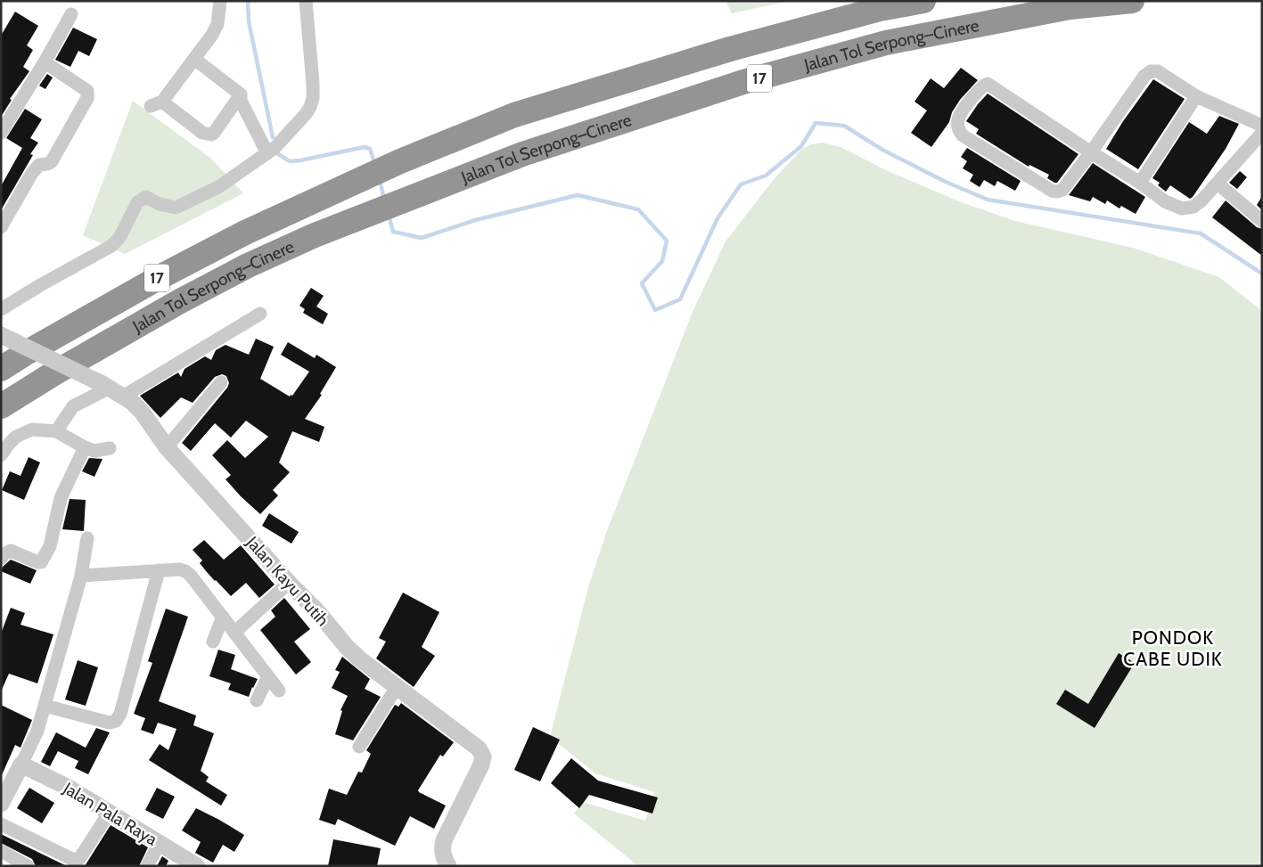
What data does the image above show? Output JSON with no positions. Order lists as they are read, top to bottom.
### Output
{
  "streets": {
    "highway": ["Jalan Tol Serpong–Cinere", "17"],
    "street": ["Jalan Kayu Putih", "Jalan Pala Raya"]
  },
  "districts": ["PONDOK CABE UDIK"]
}
